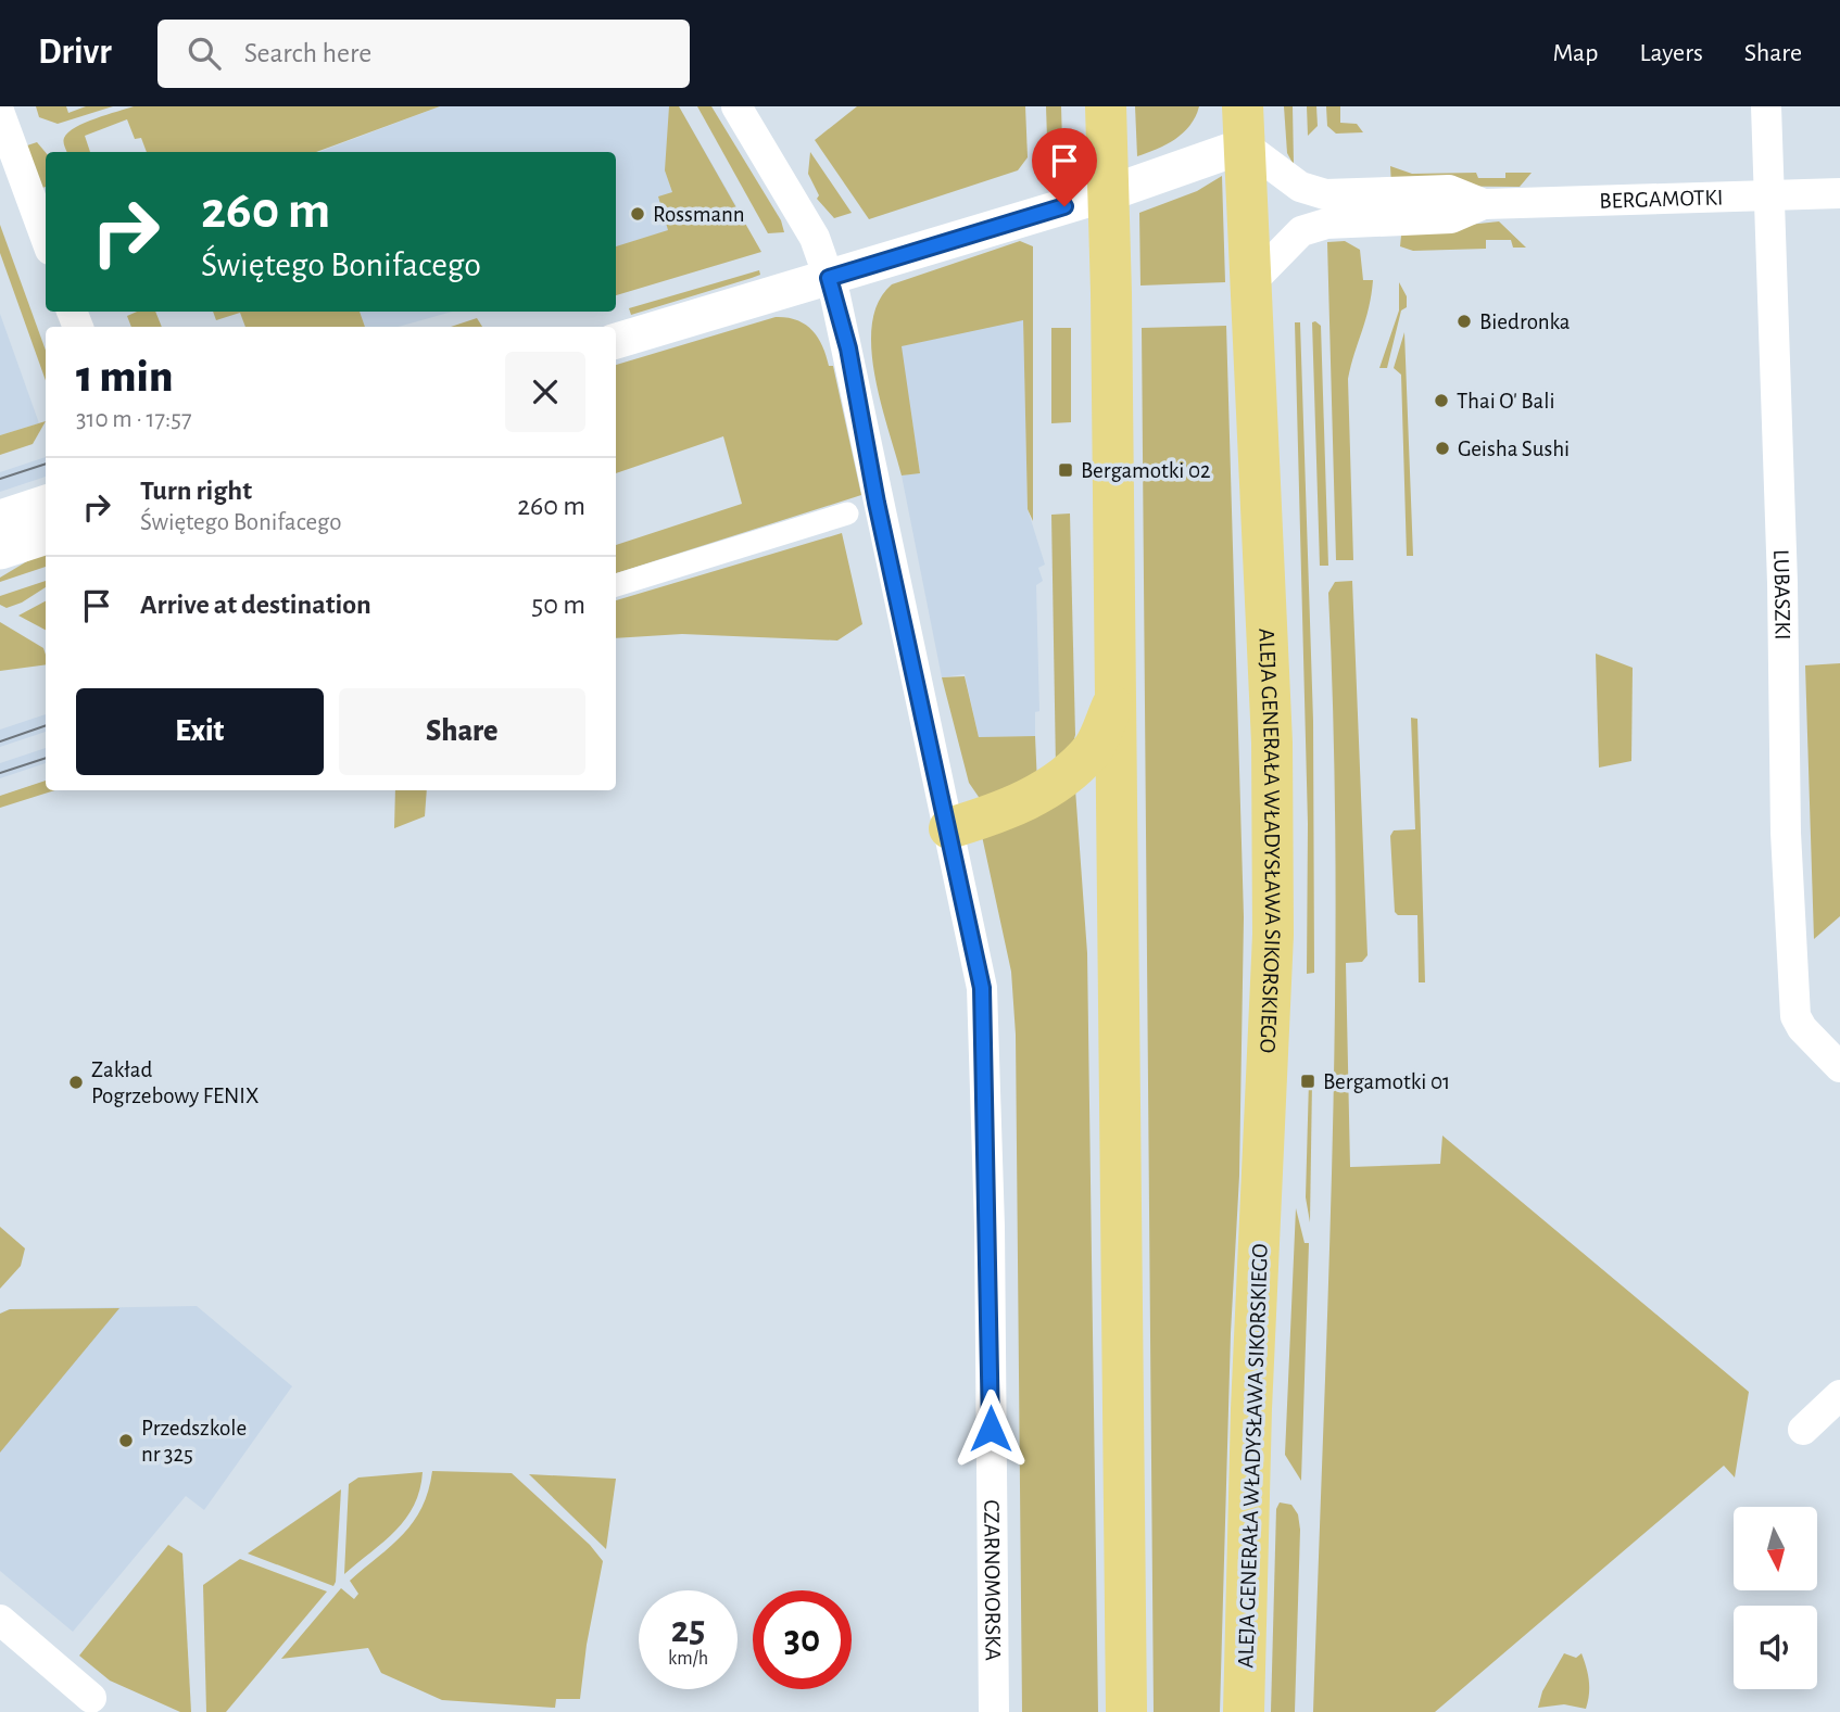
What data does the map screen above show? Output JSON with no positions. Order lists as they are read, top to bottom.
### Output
{
  "streets": {
    "main road": ["ALEJA GENERAŁA WŁADYSŁAWA SIKORSKIEGO"],
    "street": ["BERGAMOTKI", "LUBASZKI", "CZARNOMORSKA"]
  },
  "crossings": [
    ["BERGAMOTKI", "LUBASZKI"],
    ["BERGAMOTKI", "ALEJA GENERAŁA WŁADYSŁAWA SIKORSKIEGO"]
  ],
  "places": {
    "other": [
      "Rossmann",
      "Biedronka",
      "Thai O' Bali",
      "Geisha Sushi",
      "Zakład Pogrzebowy FENIX",
      "Przedszkole nr 325"
    ],
    "transit": ["Bergamotki 02", "Bergamotki 01"]
  },
  "north": "bottom",
  "page": {
    "header": "Drivr",
    "search": "Search here",
    "nav": ["Map", "Layers", "Share"],
    "turn": ["260 m", "Świętego Bonifacego"],
    "heading": ["1 min", "310 m · 17:57"],
    "list": [
      {
        "name": "Turn right",
        "note": "Świętego Bonifacego",
        "value": "260 m"
      },
      {
        "name": "Arrive at destination",
        "value": "50 m"
      }
    ],
    "buttons": ["Exit", "Share"],
    "speed": "25 km/h",
    "limit": "30"
  }
}
